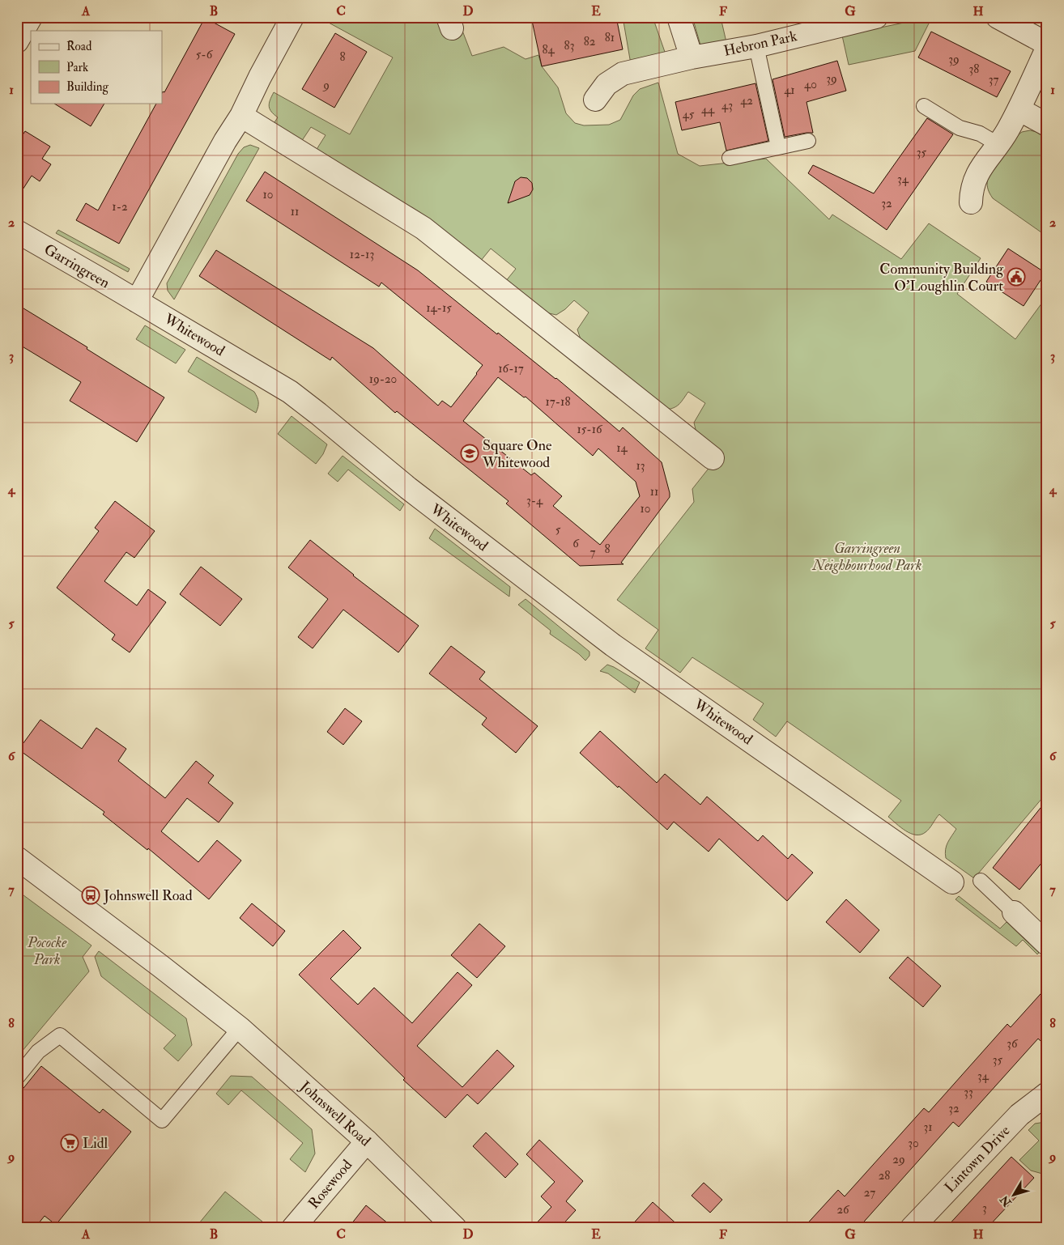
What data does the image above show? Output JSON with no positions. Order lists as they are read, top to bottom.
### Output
{
  "streets": {
    "street": [
      "Hebron Park",
      "Garringreen",
      "Whitewood",
      "Johnswell Road",
      "Lintown Drive",
      "Rosewood"
    ]
  },
  "crossings": [
    ["Garringreen", "Whitewood"],
    ["Johnswell Road", "Rosewood"]
  ],
  "parks": ["Garringreen Neighbourhood Park", "Pococke Park"],
  "places": {
    "public building": ["Community Building O'Loughlin Court"],
    "school or university": ["Square One Whitewood"],
    "bus stop": ["Johnswell Road"],
    "supermarket": ["Lidl"]
  },
  "house_numbers": [
    "81",
    "82",
    "83",
    "84",
    "5-6",
    "8",
    "39",
    "38",
    "39",
    "37",
    "40",
    "9",
    "41",
    "42",
    "43",
    "44",
    "45",
    "35",
    "34",
    "10",
    "32",
    "1-2",
    "11",
    "12-13",
    "14-15",
    "16-17",
    "19-20",
    "17-18",
    "15-16",
    "14",
    "13",
    "11",
    "3-4",
    "10",
    "5",
    "6",
    "8",
    "7",
    "36",
    "35",
    "34",
    "33",
    "32",
    "31",
    "30",
    "29",
    "28",
    "27",
    "3",
    "26"
  ],
  "legend": ["Road", "Park", "Building"],
  "north": "bottom left",
  "grid": {
    "columns": [
      "A",
      "B",
      "C",
      "D",
      "E",
      "F",
      "G",
      "H"
    ],
    "rows": [
      "1",
      "2",
      "3",
      "4",
      "5",
      "6",
      "7",
      "8",
      "9"
    ]
  }
}
